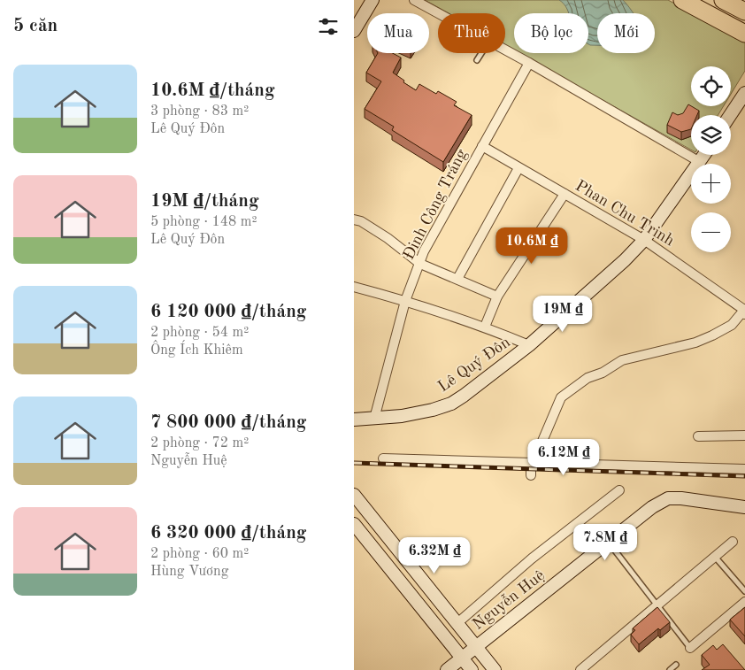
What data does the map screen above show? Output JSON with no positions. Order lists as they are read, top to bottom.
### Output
{
  "streets": {
    "street": [
      "Đinh Công Tráng",
      "Phan Chu Trinh",
      "Lê Quý Đôn",
      "Nguyễn Huệ"
    ]
  },
  "crossings": [
    ["Đinh Công Tráng", "Phan Chu Trinh"],
    ["Đinh Công Tráng", "Lê Quý Đôn"],
    ["Phan Chu Trinh", "Lê Quý Đôn"]
  ],
  "page": {
    "heading": "5 căn",
    "chip": [
      "Mua",
      "Thuê",
      "Bộ lọc",
      "Mới"
    ],
    "list": [
      {
        "name": "10.6M ₫/tháng",
        "note": "3 phòng · 83 m² · Lê Quý Đôn"
      },
      {
        "name": "19M ₫/tháng",
        "note": "5 phòng · 148 m² · Lê Quý Đôn"
      },
      {
        "name": "6 120 000 ₫/tháng",
        "note": "2 phòng · 54 m² · Ông Ích Khiêm"
      },
      {
        "name": "7 800 000 ₫/tháng",
        "note": "2 phòng · 72 m² · Nguyễn Huệ"
      },
      {
        "name": "6 320 000 ₫/tháng",
        "note": "2 phòng · 60 m² · Hùng Vương"
      }
    ],
    "map_buttons": ["+", "−"],
    "price": [
      "10.6M ₫",
      "19M ₫",
      "6.12M ₫",
      "7.8M ₫",
      "6.32M ₫"
    ]
  }
}
